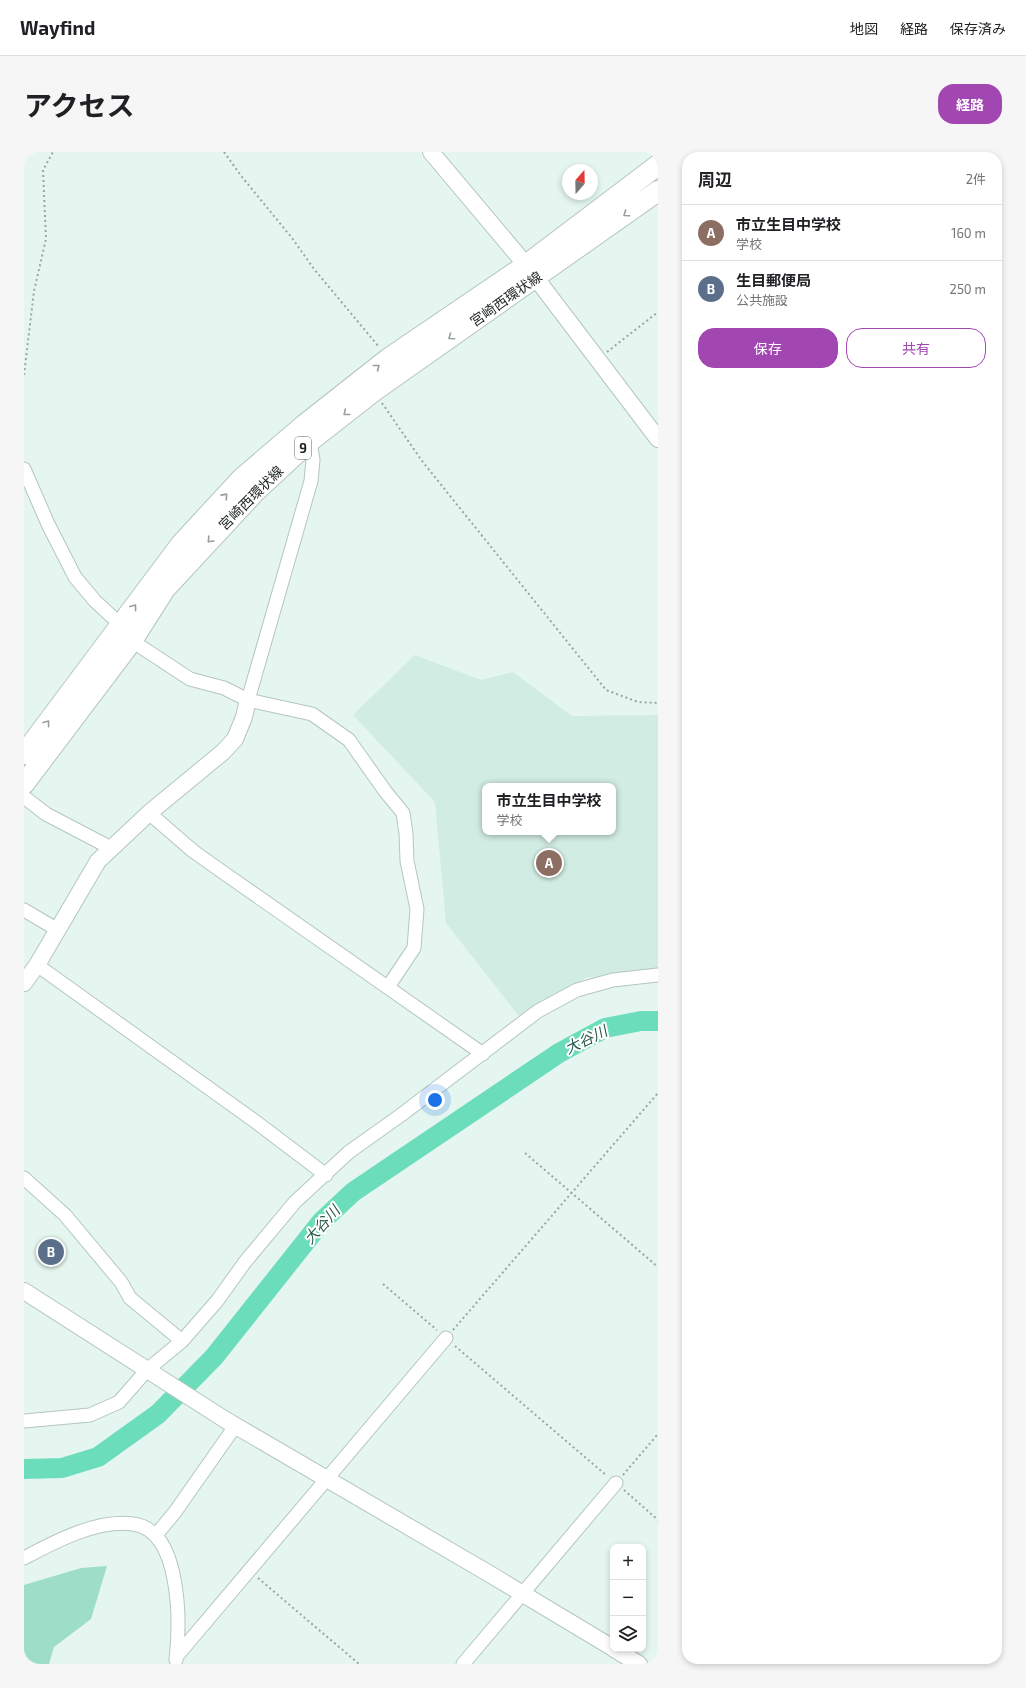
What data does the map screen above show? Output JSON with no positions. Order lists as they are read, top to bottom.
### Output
{
  "streets": {
    "main road": ["宮崎西環状線", "9"]
  },
  "water": ["大谷川"],
  "north": "top",
  "page": {
    "header": "Wayfind",
    "nav": ["地図", "経路", "保存済み"],
    "title": "アクセス",
    "buttons": [
      "経路",
      ["保存", "共有"]
    ],
    "heading": ["周辺", "2件"],
    "list": [
      {
        "mark": "A",
        "name": "市立生目中学校",
        "note": "学校",
        "value": "160 m"
      },
      {
        "mark": "B",
        "name": "生目郵便局",
        "note": "公共施設",
        "value": "250 m"
      }
    ],
    "popup": ["市立生目中学校", "学校"],
    "pins": ["A", "B"],
    "map_buttons": ["+", "−"]
  }
}
